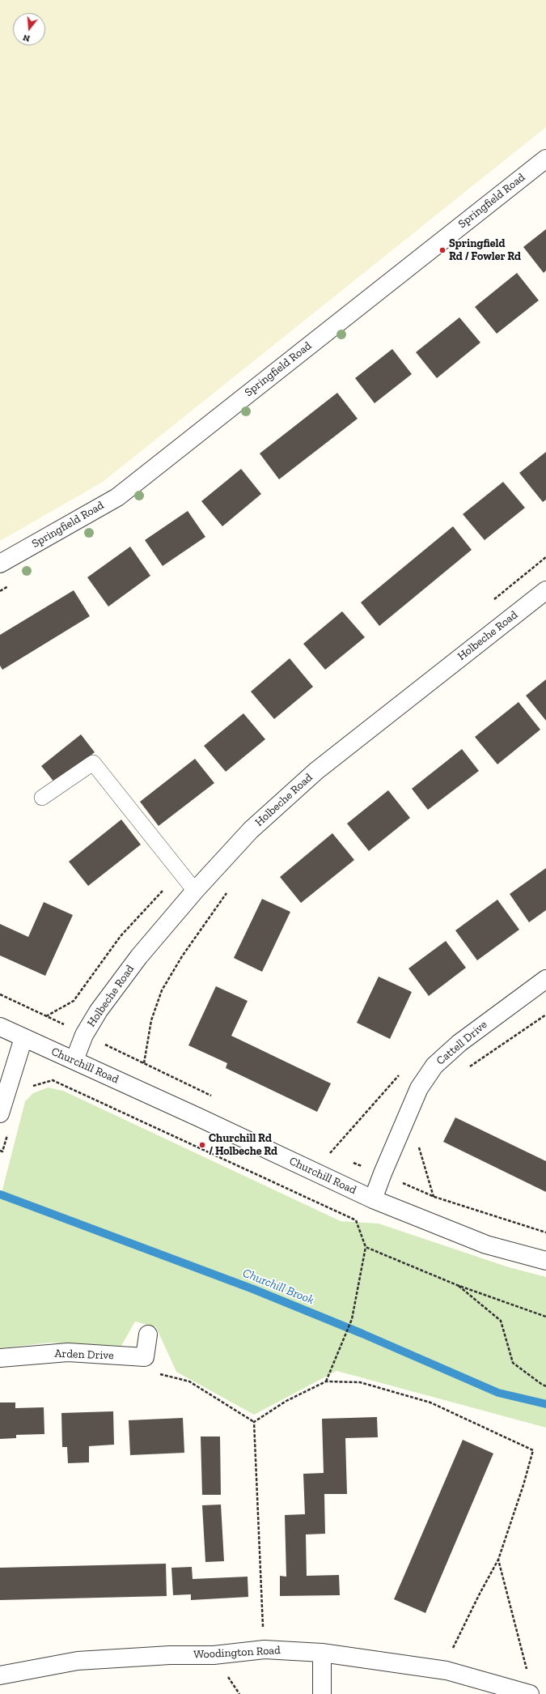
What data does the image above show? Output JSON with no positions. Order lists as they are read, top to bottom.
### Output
{
  "streets": {
    "street": [
      "Springfield Road",
      "Holbeche Road",
      "Cattell Drive",
      "Churchill Road",
      "Arden Drive",
      "Woodington Road"
    ]
  },
  "crossings": [
    ["Holbeche Road", "Churchill Road"],
    ["Cattell Drive", "Churchill Road"]
  ],
  "water": ["Churchill Brook"],
  "places": ["Springfield Rd / Fowler Rd", "Churchill Rd / Holbeche Rd"],
  "north": "bottom"
}
